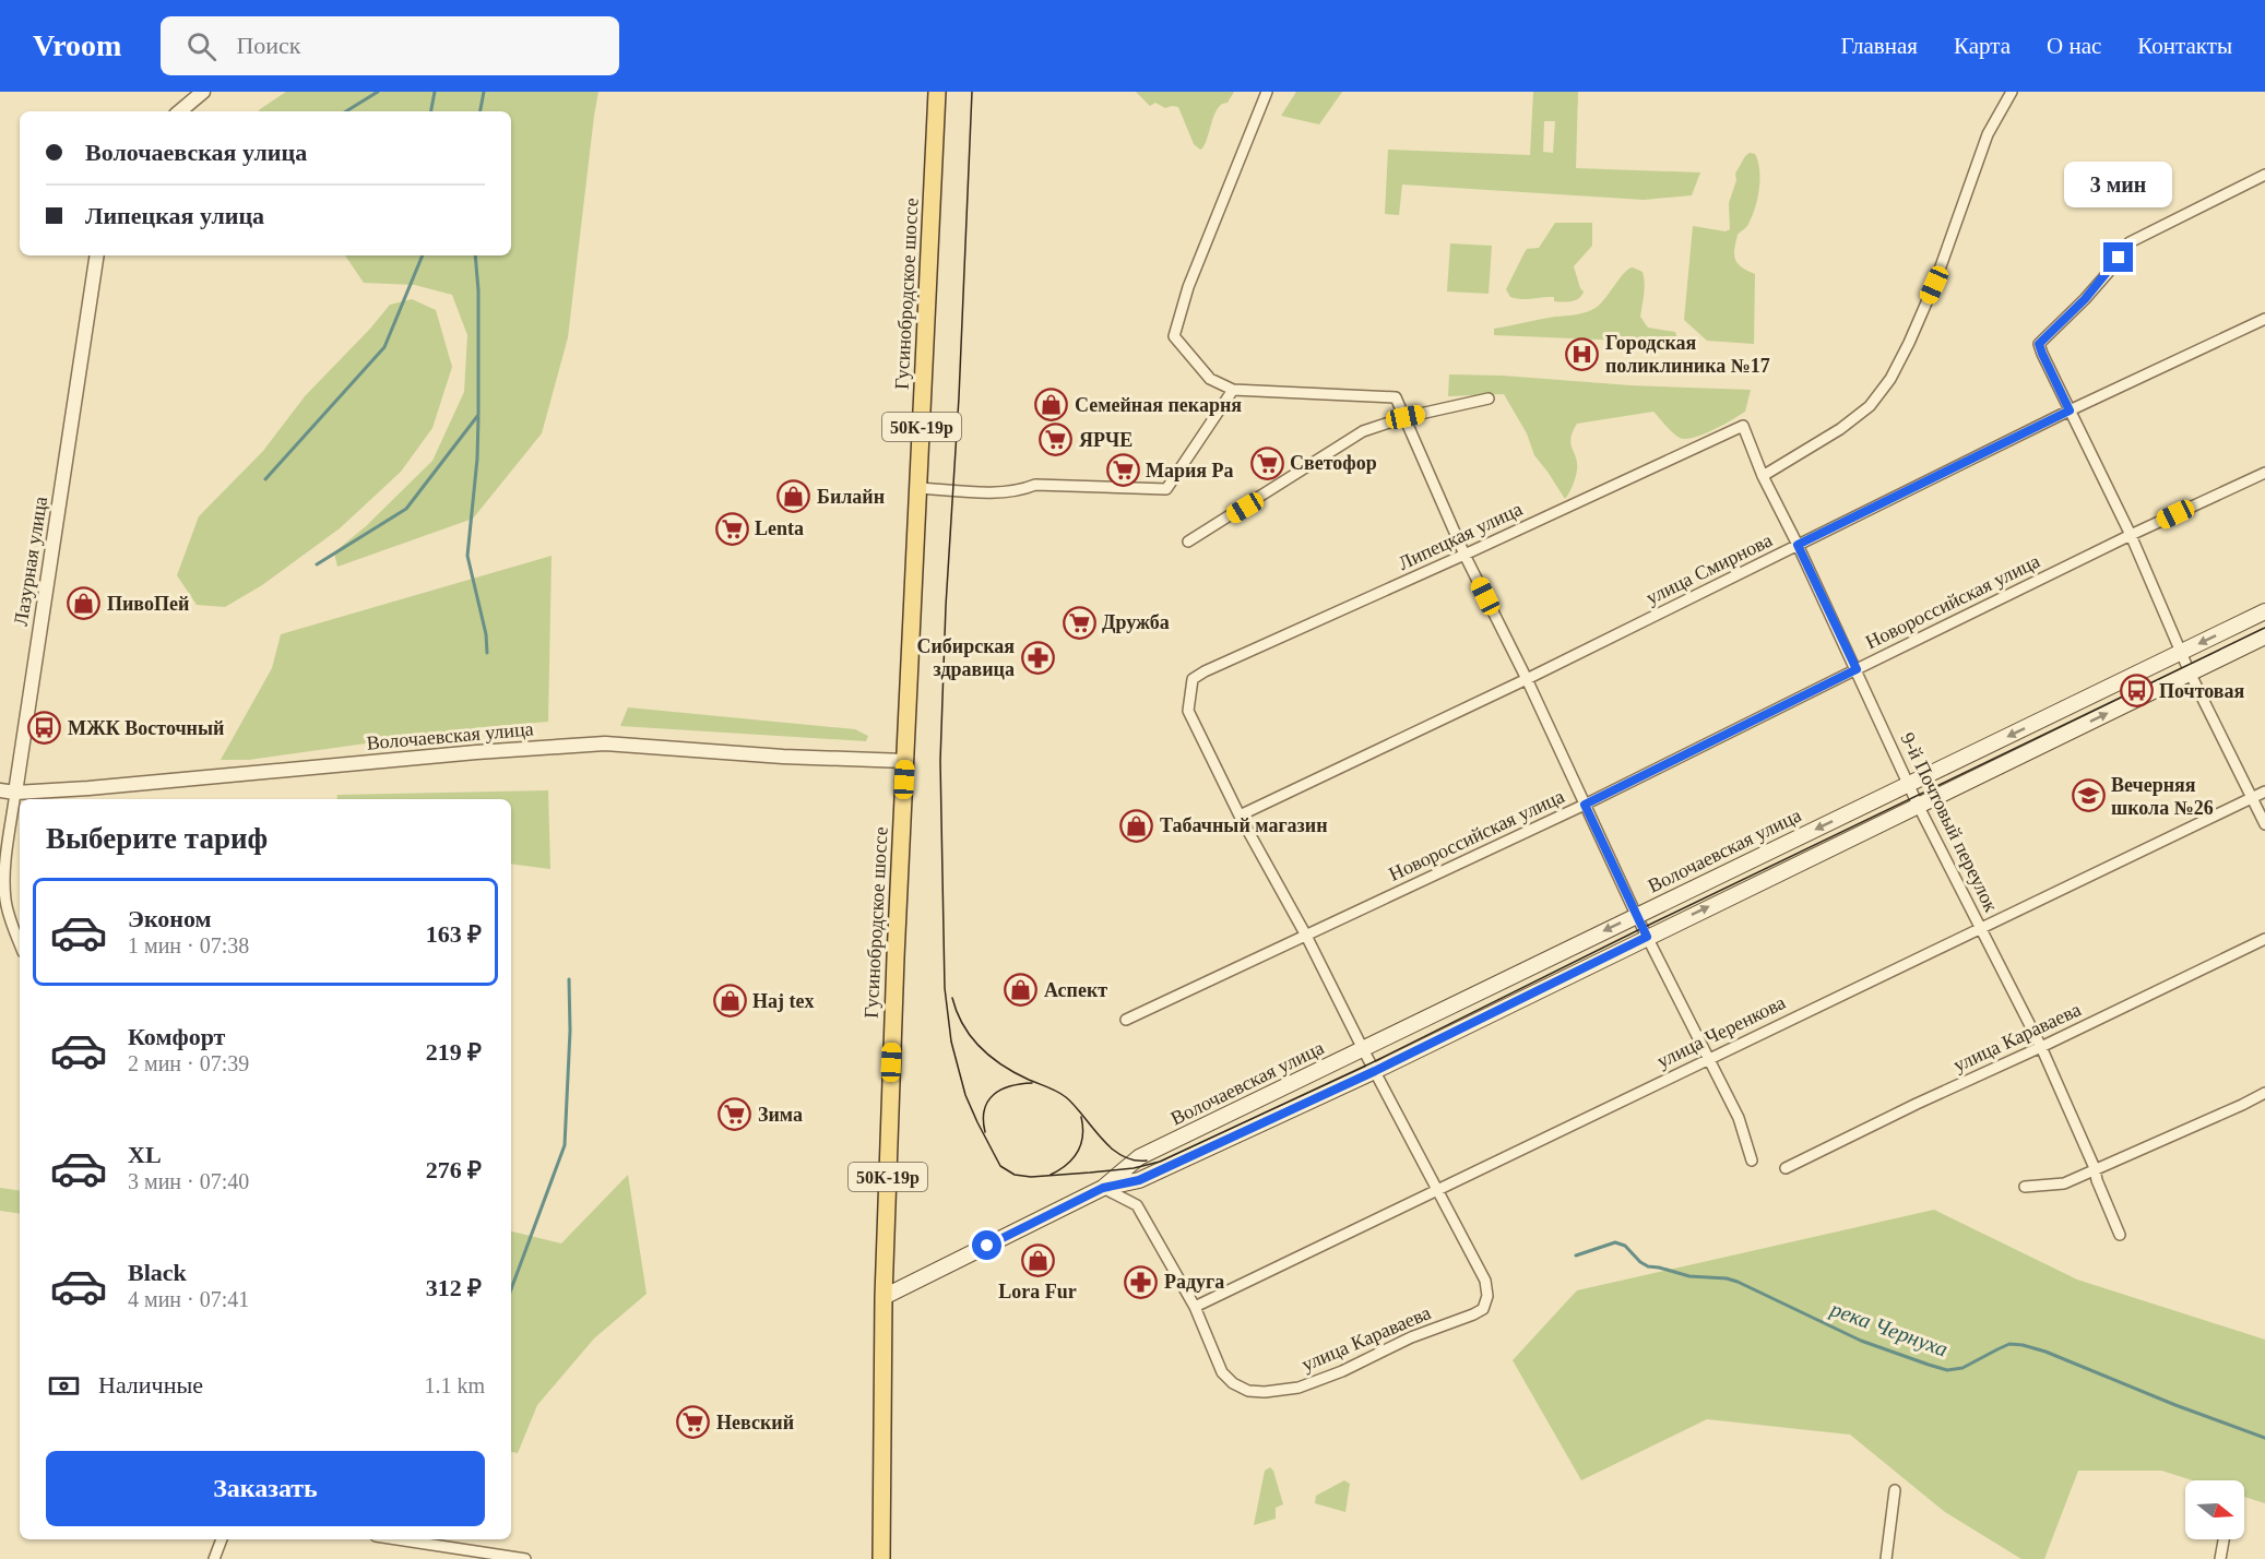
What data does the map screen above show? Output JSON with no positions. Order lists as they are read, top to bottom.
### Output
{
  "streets": {
    "main road": ["Гусинобродское шоссе", "50К-19р", "Волочаевская улица"],
    "street": [
      "Липецкая улица",
      "Лазурная улица",
      "улица Смирнова",
      "Новороссийская улица",
      "9-й Почтовый переулок",
      "улица Черенкова",
      "улица Караваева"
    ]
  },
  "crossings": [
    ["Гусинобродское шоссе", "Волочаевская улица"],
    ["Липецкая улица", "улица Смирнова"],
    ["Липецкая улица", "9-й Почтовый переулок"],
    ["Лазурная улица", "Волочаевская улица"],
    ["улица Смирнова", "9-й Почтовый переулок"],
    ["Новороссийская улица", "9-й Почтовый переулок"],
    ["Волочаевская улица", "9-й Почтовый переулок"],
    ["9-й Почтовый переулок", "улица Черенкова"],
    ["9-й Почтовый переулок", "улица Караваева"],
    ["улица Черенкова", "улица Караваева"]
  ],
  "water": ["река Чернуха"],
  "places": {
    "hospital": ["Городская поликлиника №17"],
    "shop": [
      "Семейная пекарня",
      "Билайн",
      "ПивоПей",
      "Табачный магазин",
      "Аспект",
      "Haj tex",
      "Lora Fur"
    ],
    "supermarket": [
      "ЯРЧЕ",
      "Светофор",
      "Мария Ра",
      "Lenta",
      "Дружба",
      "Зима",
      "Невский"
    ],
    "pharmacy": ["Сибирская здравица", "Радуга"],
    "bus stop": ["Почтовая", "МЖК Восточный"],
    "school or university": ["Вечерняя школа №26"]
  },
  "north": "right",
  "page": {
    "header": "Vroom",
    "search": "Поиск",
    "nav": [
      "Главная",
      "Карта",
      "О нас",
      "Контакты"
    ],
    "banner": ["Волочаевская улица", "Липецкая улица"],
    "bubble": "3 мин",
    "heading": "Выберите тариф",
    "list": [
      {
        "name": "Эконом",
        "note": "1 мин · 07:38",
        "value": "163 ₽"
      },
      {
        "name": "Комфорт",
        "note": "2 мин · 07:39",
        "value": "219 ₽"
      },
      {
        "name": "XL",
        "note": "3 мин · 07:40",
        "value": "276 ₽"
      },
      {
        "name": "Black",
        "note": "4 мин · 07:41",
        "value": "312 ₽"
      }
    ],
    "pay": ["Наличные", "1.1 km"],
    "buttons": "Заказать"
  }
}
